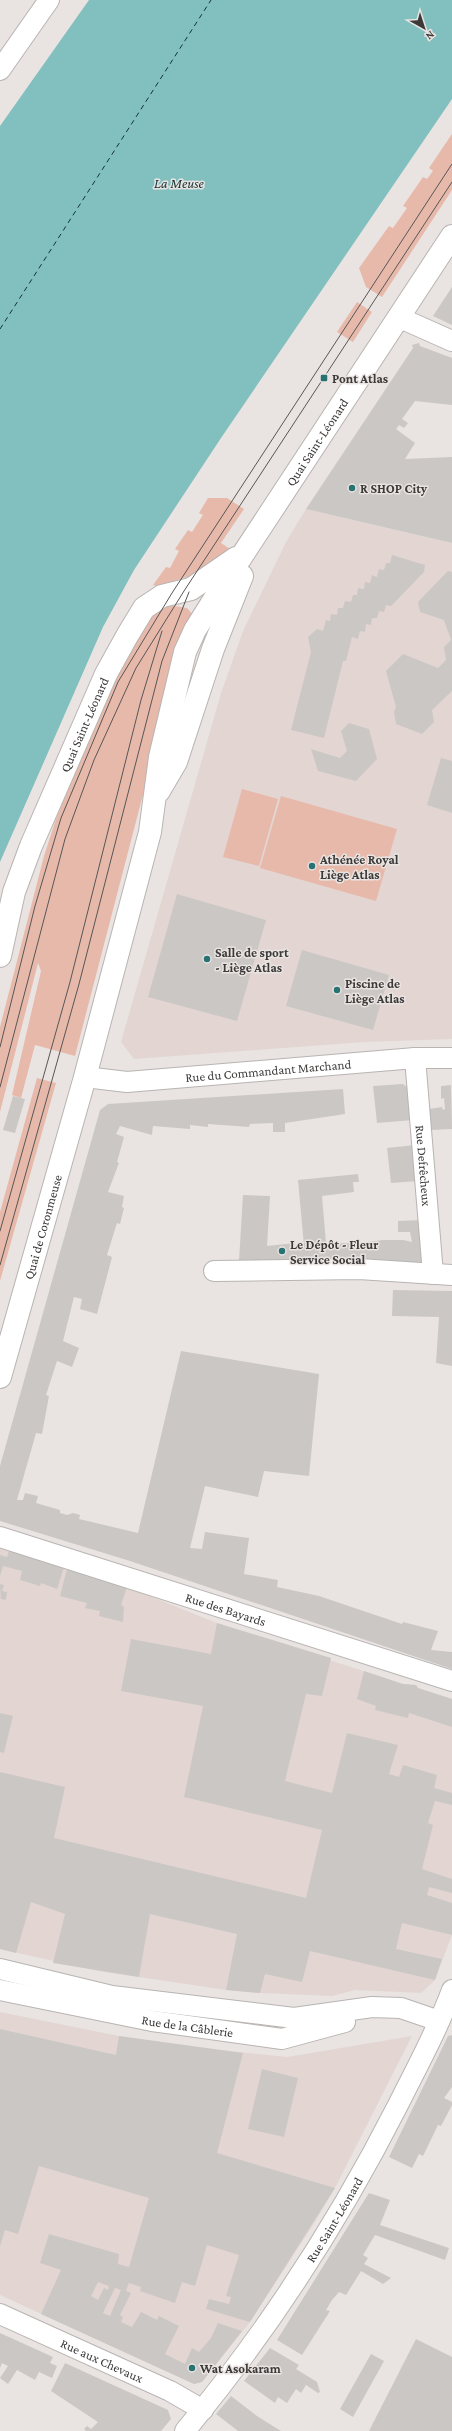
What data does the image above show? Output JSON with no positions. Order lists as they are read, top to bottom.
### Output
{
  "streets": {
    "main road": ["Quai Saint-Léonard", "Quai de Coronmeuse"],
    "street": [
      "Rue du Commandant Marchand",
      "Rue Defrêcheux",
      "Rue des Bayards",
      "Rue de la Câblerie",
      "Rue Saint-Léonard",
      "Rue aux Chevaux"
    ]
  },
  "crossings": [
    ["Quai Saint-Léonard", "Rue du Commandant Marchand"],
    ["Quai Saint-Léonard", "Quai de Coronmeuse"],
    ["Rue du Commandant Marchand", "Rue Defrêcheux"],
    ["Rue du Commandant Marchand", "Quai de Coronmeuse"],
    ["Rue de la Câblerie", "Rue Saint-Léonard"],
    ["Rue Saint-Léonard", "Rue aux Chevaux"]
  ],
  "water": ["La Meuse"],
  "places": {
    "transit": ["Pont Atlas"],
    "other": [
      "R SHOP City",
      "Athénée Royal Liège Atlas",
      "Salle de sport - Liège Atlas",
      "Piscine de Liège Atlas",
      "Le Dépôt - Fleur Service Social",
      "Wat Asokaram"
    ]
  },
  "north": "bottom right"
}
